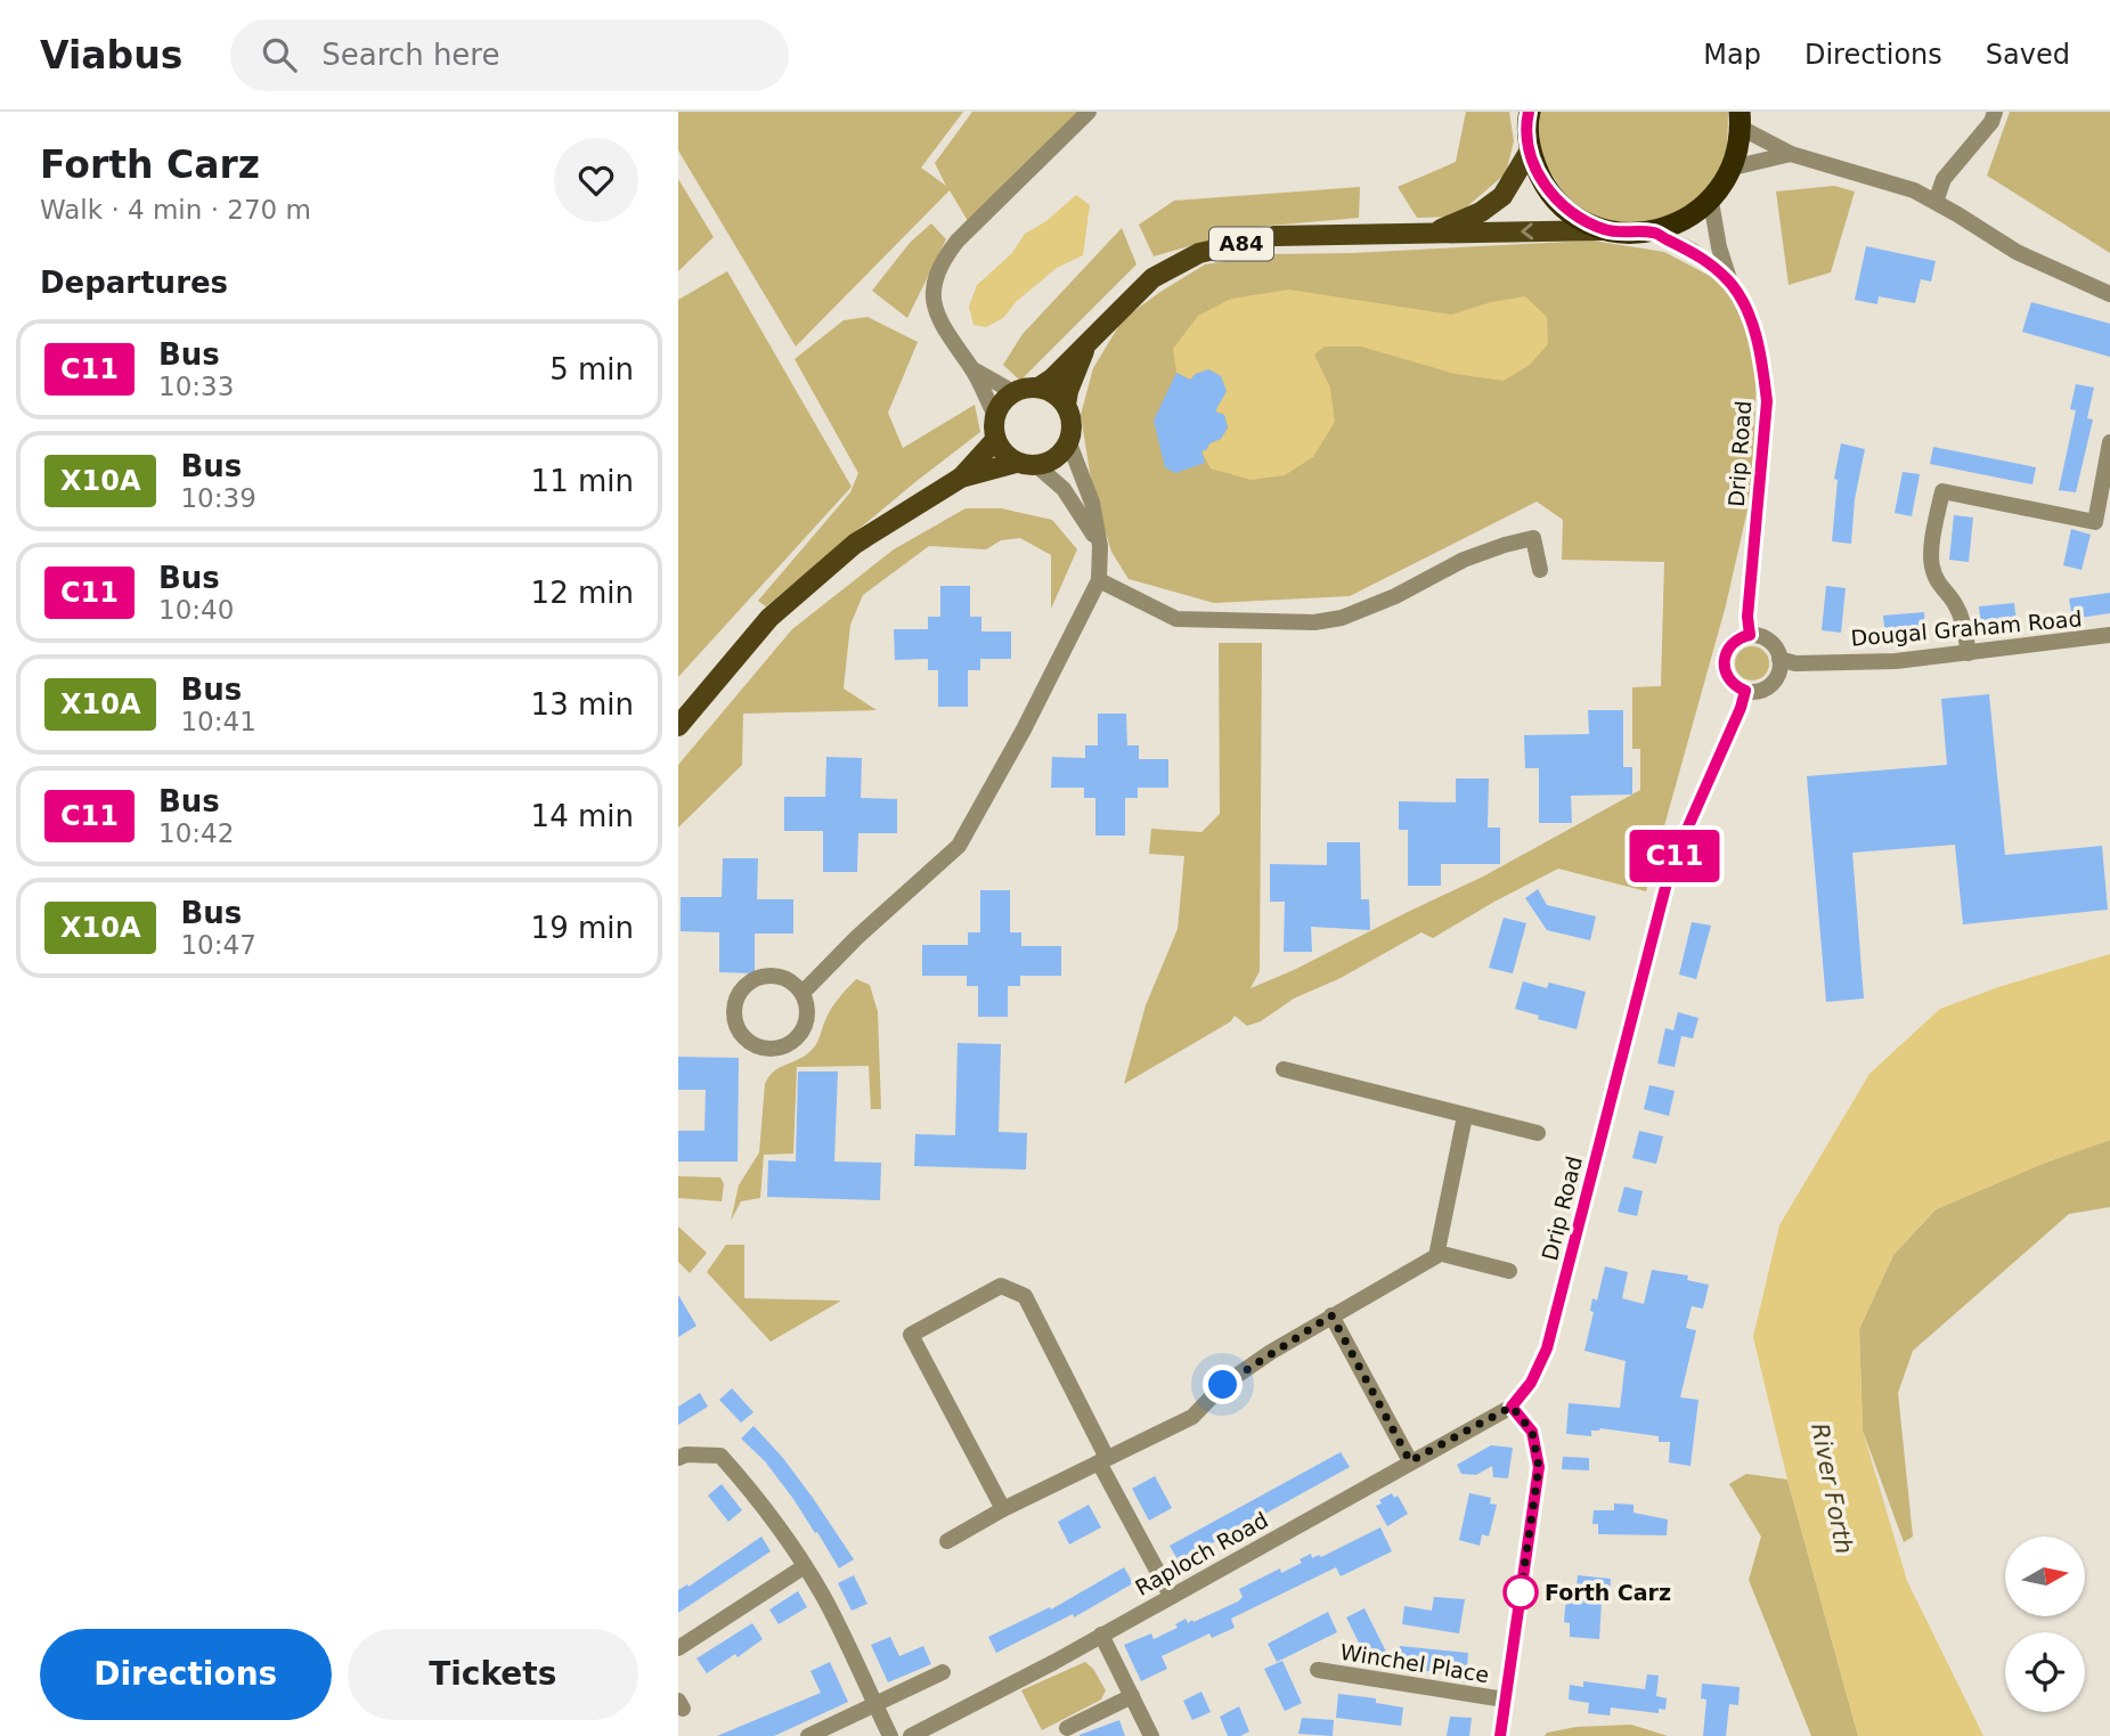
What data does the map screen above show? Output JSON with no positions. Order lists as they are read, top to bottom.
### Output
{
  "streets": {
    "highway": ["A84"],
    "street": [
      "Drip Road",
      "Dougal Graham Road",
      "Raploch Road",
      "Winchel Place"
    ]
  },
  "crossings": [
    ["A84", "Drip Road"],
    ["Drip Road", "Dougal Graham Road"],
    ["Drip Road", "Raploch Road"]
  ],
  "water": ["River Forth"],
  "places": ["Forth Carz"],
  "lines": ["bus line C11"],
  "north": "right",
  "page": {
    "header": "Viabus",
    "search": "Search here",
    "nav": ["Map", "Directions", "Saved"],
    "heading": [
      ["Forth Carz", "Walk · 4 min · 270 m"],
      "Departures"
    ],
    "on_map": "C11",
    "list": [
      {
        "mark": "C11",
        "name": "Bus",
        "note": "10:33",
        "value": "5 min"
      },
      {
        "mark": "X10A",
        "name": "Bus",
        "note": "10:39",
        "value": "11 min"
      },
      {
        "mark": "C11",
        "name": "Bus",
        "note": "10:40",
        "value": "12 min"
      },
      {
        "mark": "X10A",
        "name": "Bus",
        "note": "10:41",
        "value": "13 min"
      },
      {
        "mark": "C11",
        "name": "Bus",
        "note": "10:42",
        "value": "14 min"
      },
      {
        "mark": "X10A",
        "name": "Bus",
        "note": "10:47",
        "value": "19 min"
      }
    ],
    "buttons": ["Directions", "Tickets"]
  }
}
